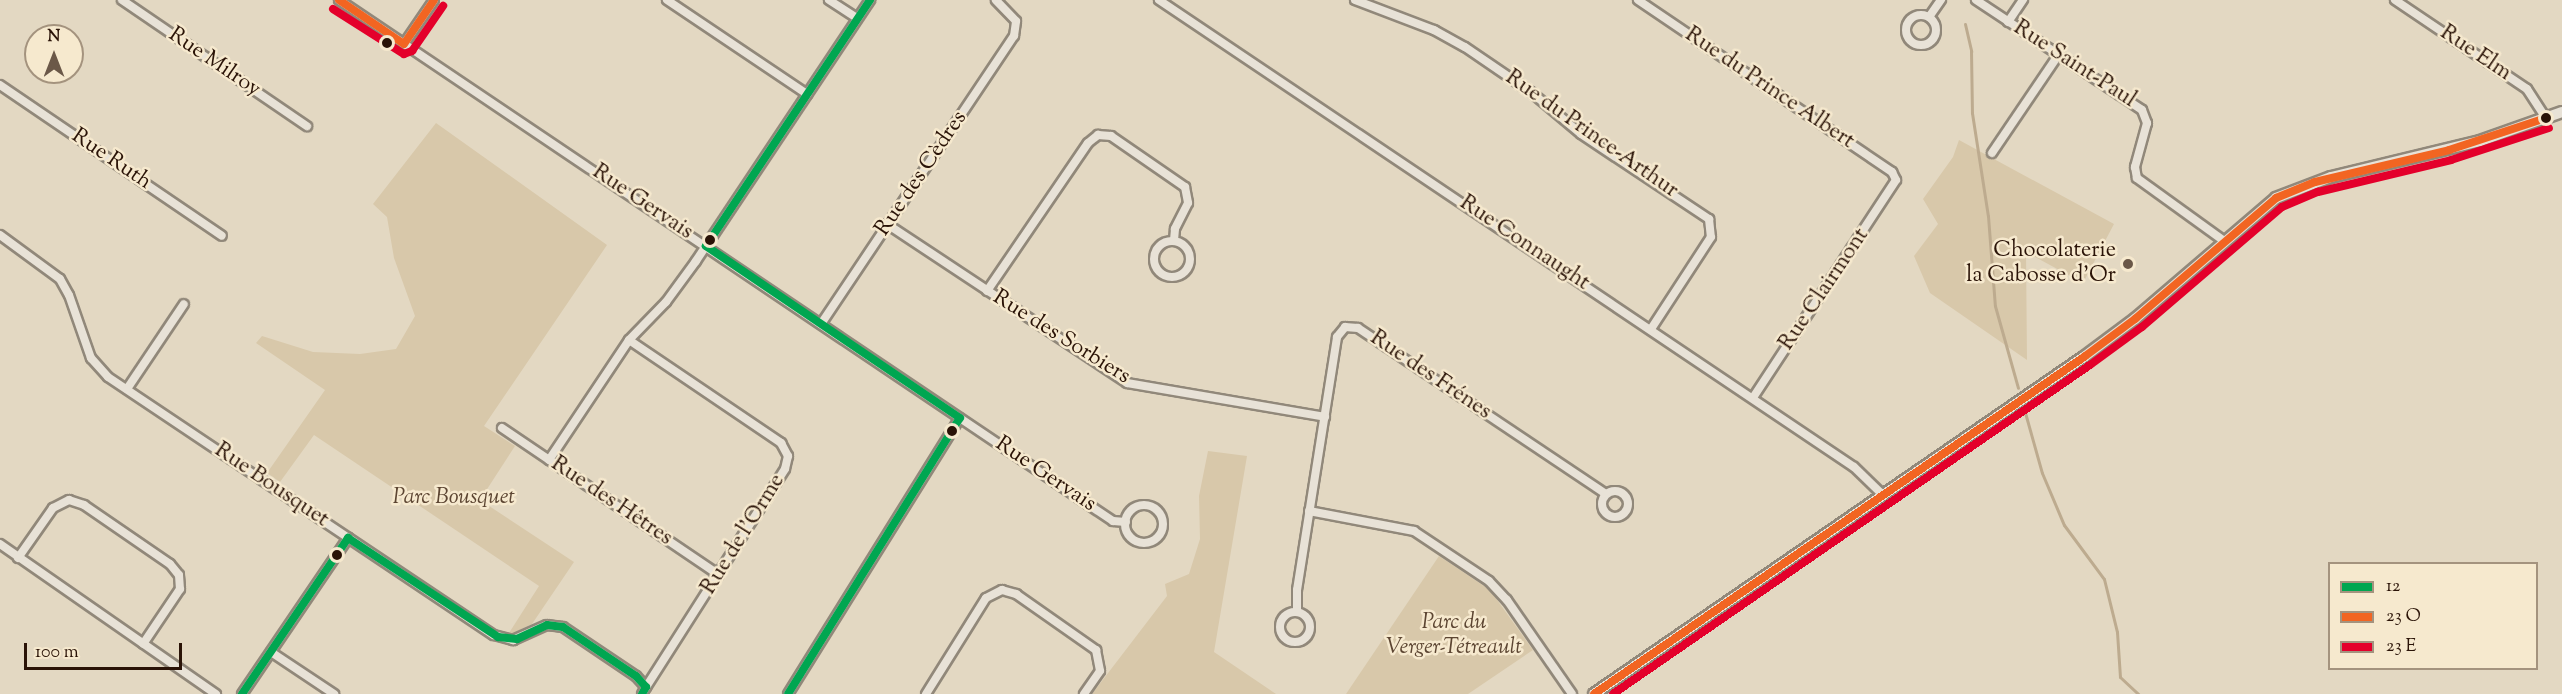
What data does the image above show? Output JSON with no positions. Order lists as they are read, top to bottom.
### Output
{
  "streets": {
    "street": [
      "Rue Elm",
      "Rue Milroy",
      "Rue Saint-Paul",
      "Rue du Prince Albert",
      "Rue du Prince-Arthur",
      "Rue Ruth",
      "Rue des Cèdres",
      "Rue Gervais",
      "Rue Connaught",
      "Rue Clairmont",
      "Rue des Sorbiers",
      "Rue des Frénes",
      "Rue Bousquet",
      "Rue des Hêtres",
      "Rue de l'Orme"
    ]
  },
  "crossings": [
    ["Rue du Prince Albert", "Rue Clairmont"],
    ["Rue du Prince-Arthur", "Rue Connaught"],
    ["Rue des Cèdres", "Rue Gervais"],
    ["Rue des Cèdres", "Rue des Sorbiers"],
    ["Rue Connaught", "Rue Clairmont"],
    ["Rue des Sorbiers", "Rue des Frénes"],
    ["Rue Bousquet", "Rue de l'Orme"],
    ["Rue des Hêtres", "Rue de l'Orme"]
  ],
  "parks": ["Parc Bousquet", "Parc du Verger-Tétreault"],
  "places": ["Chocolaterie la Cabosse d'Or"],
  "lines": ["transit line 12"],
  "legend": ["12", "23 O", "23 E"],
  "scale_bar": "100 m",
  "north": "top"
}
